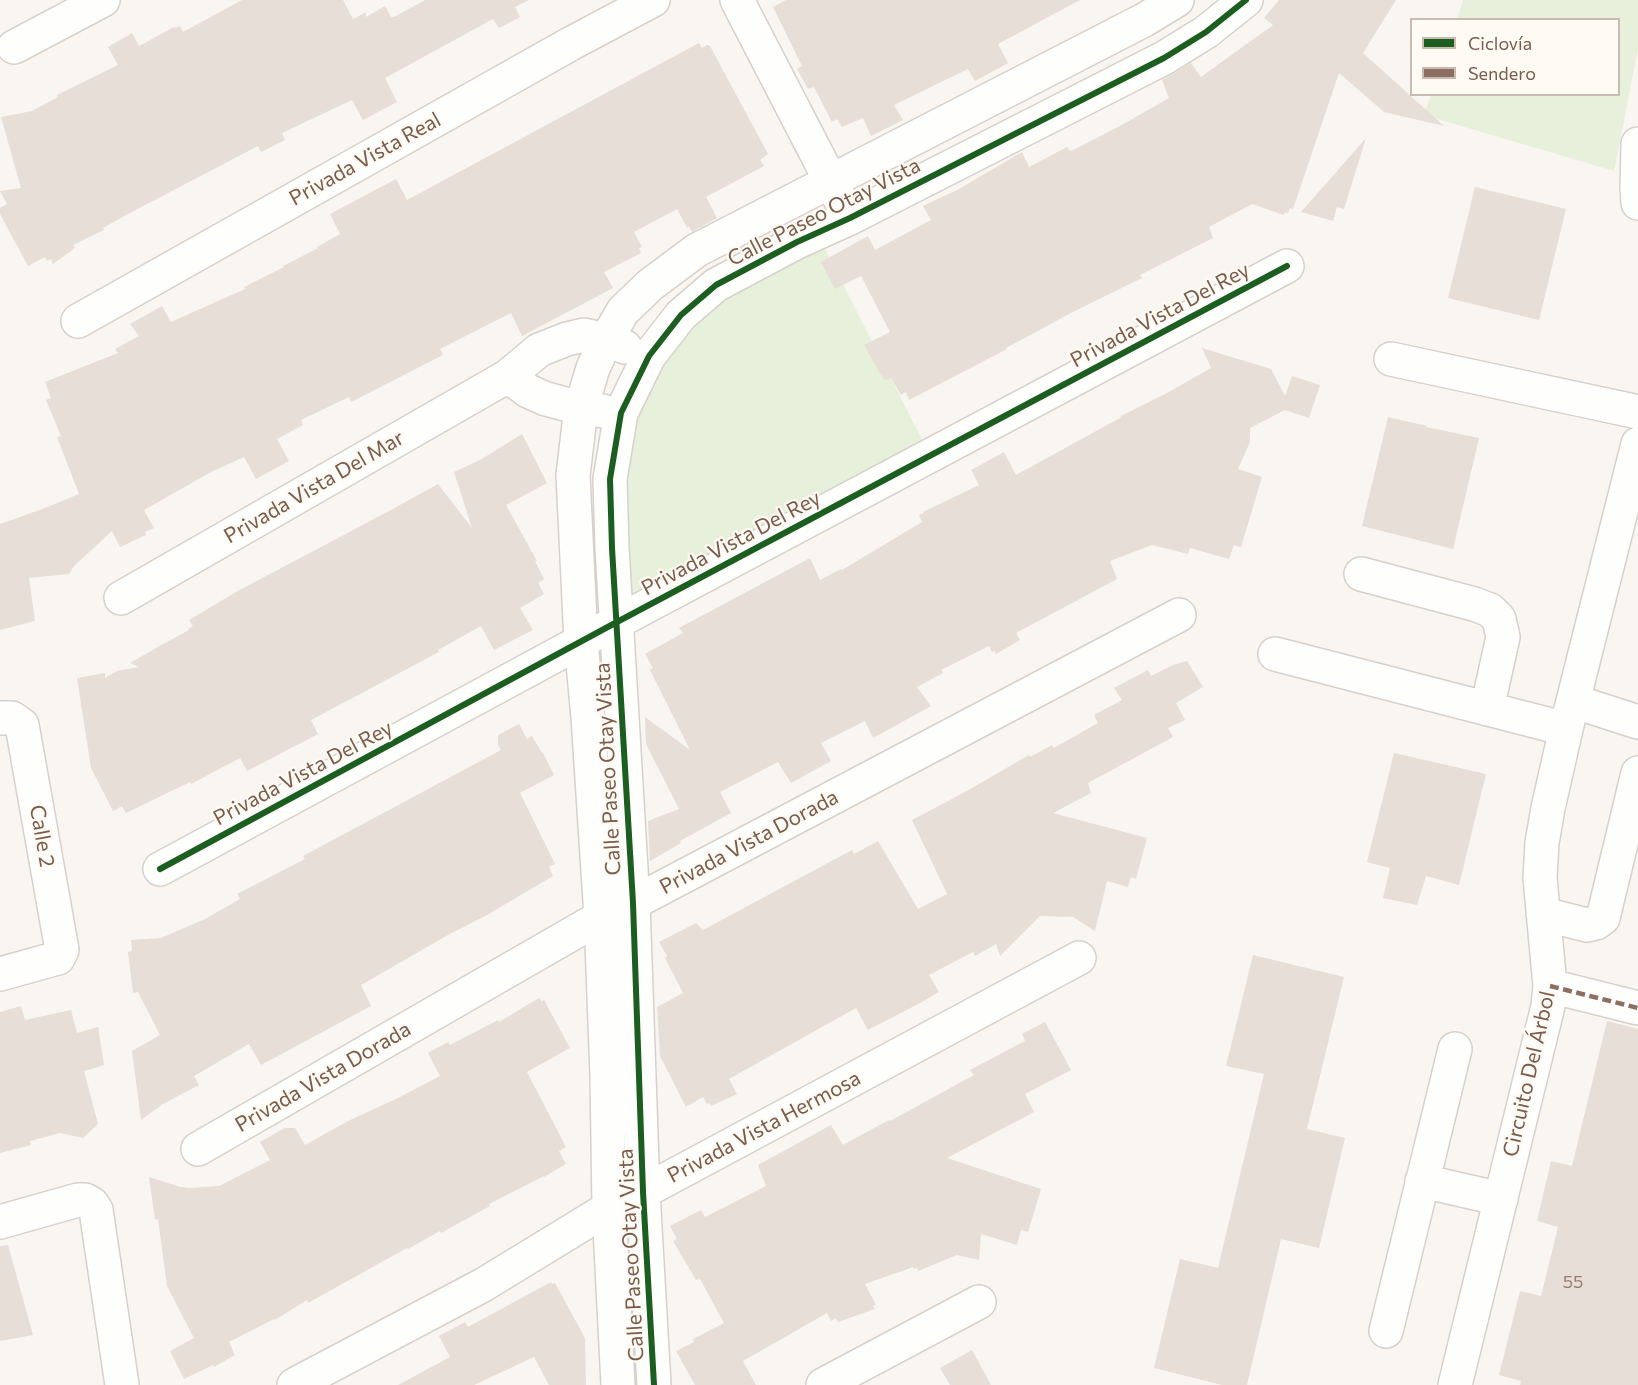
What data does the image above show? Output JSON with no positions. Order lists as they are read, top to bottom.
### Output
{
  "streets": {
    "street": [
      "Privada Vista Real",
      "Calle Paseo Otay Vista",
      "Privada Vista Del Rey",
      "Privada Vista Del Mar",
      "Calle 2",
      "Privada Vista Dorada",
      "Circuito Del Árbol",
      "Privada Vista Hermosa"
    ]
  },
  "crossings": [
    ["Calle Paseo Otay Vista", "Privada Vista Del Rey"],
    ["Calle Paseo Otay Vista", "Privada Vista Del Mar"],
    ["Calle Paseo Otay Vista", "Privada Vista Dorada"],
    ["Calle Paseo Otay Vista", "Privada Vista Hermosa"]
  ],
  "house_numbers": ["55"],
  "legend": ["Ciclovía", "Sendero"]
}
